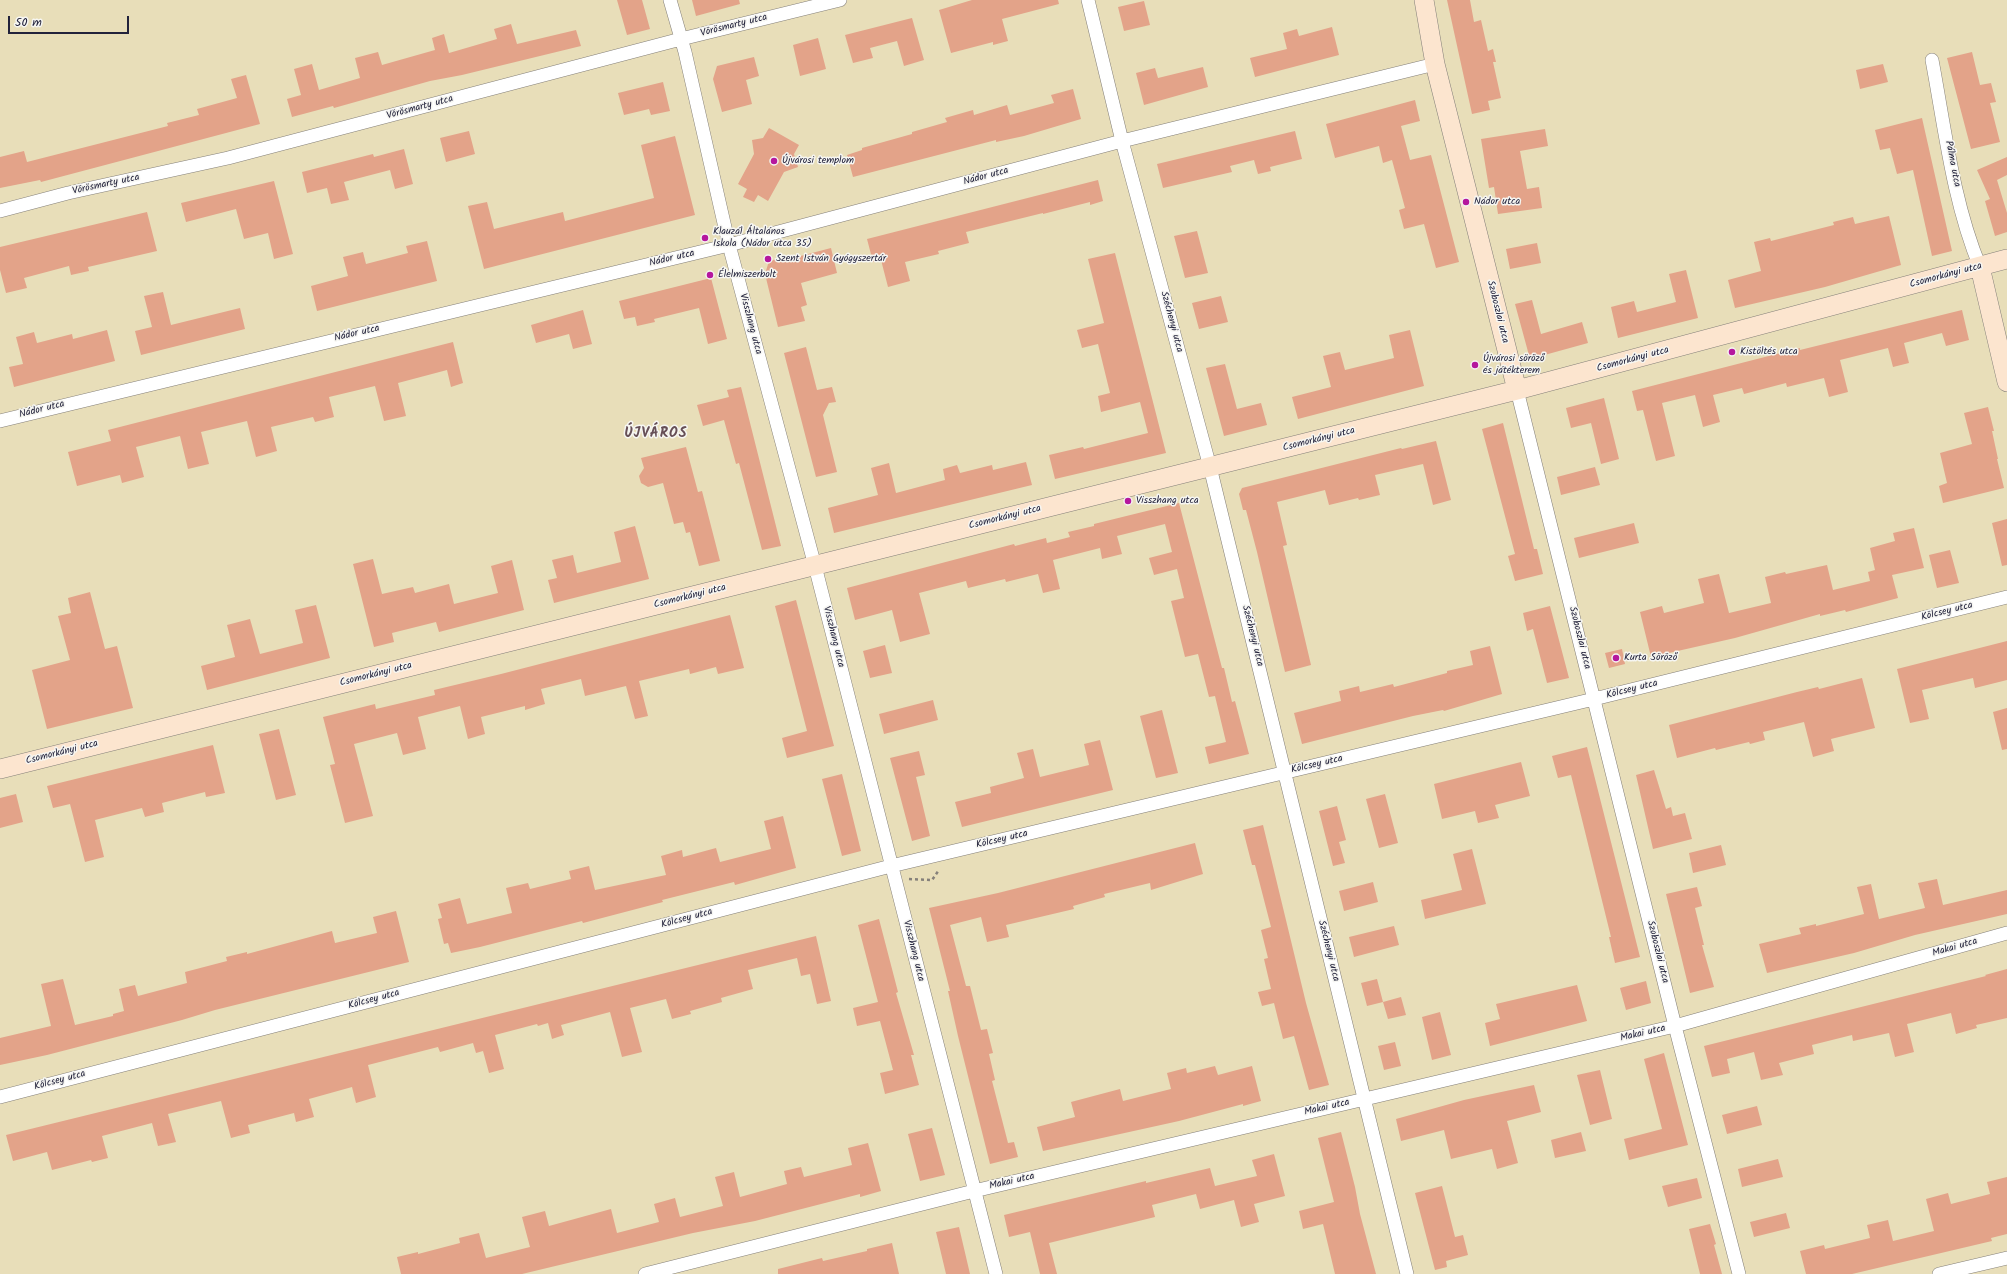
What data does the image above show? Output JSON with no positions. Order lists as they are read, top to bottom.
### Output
{
  "streets": {
    "street": [
      "Vörösmarty utca",
      "Pálma utca",
      "Nádor utca",
      "Csomorkányi utca",
      "Szoboszlai utca",
      "Széchenyi utca",
      "Visszhang utca",
      "Kölcsey utca",
      "Makai utca"
    ]
  },
  "crossings": [
    ["Vörösmarty utca", "Visszhang utca"],
    ["Pálma utca", "Csomorkányi utca"],
    ["Nádor utca", "Szoboszlai utca"],
    ["Nádor utca", "Széchenyi utca"],
    ["Nádor utca", "Visszhang utca"],
    ["Csomorkányi utca", "Szoboszlai utca"],
    ["Csomorkányi utca", "Széchenyi utca"],
    ["Csomorkányi utca", "Visszhang utca"],
    ["Szoboszlai utca", "Kölcsey utca"],
    ["Szoboszlai utca", "Makai utca"],
    ["Széchenyi utca", "Kölcsey utca"],
    ["Széchenyi utca", "Makai utca"],
    ["Visszhang utca", "Kölcsey utca"],
    ["Visszhang utca", "Makai utca"]
  ],
  "districts": ["ÚJVÁROS"],
  "places": [
    "Újvárosi templom",
    "Nádor utca",
    "Klauzál Általános Iskola (Nádor utca 35)",
    "Szent István Gyógyszertár",
    "Élelmiszerbolt",
    "Kistöltés utca",
    "Újvárosi söröző és játékterem",
    "Visszhang utca",
    "Kurta Söröző"
  ],
  "scale_bar": "50 m"
}
